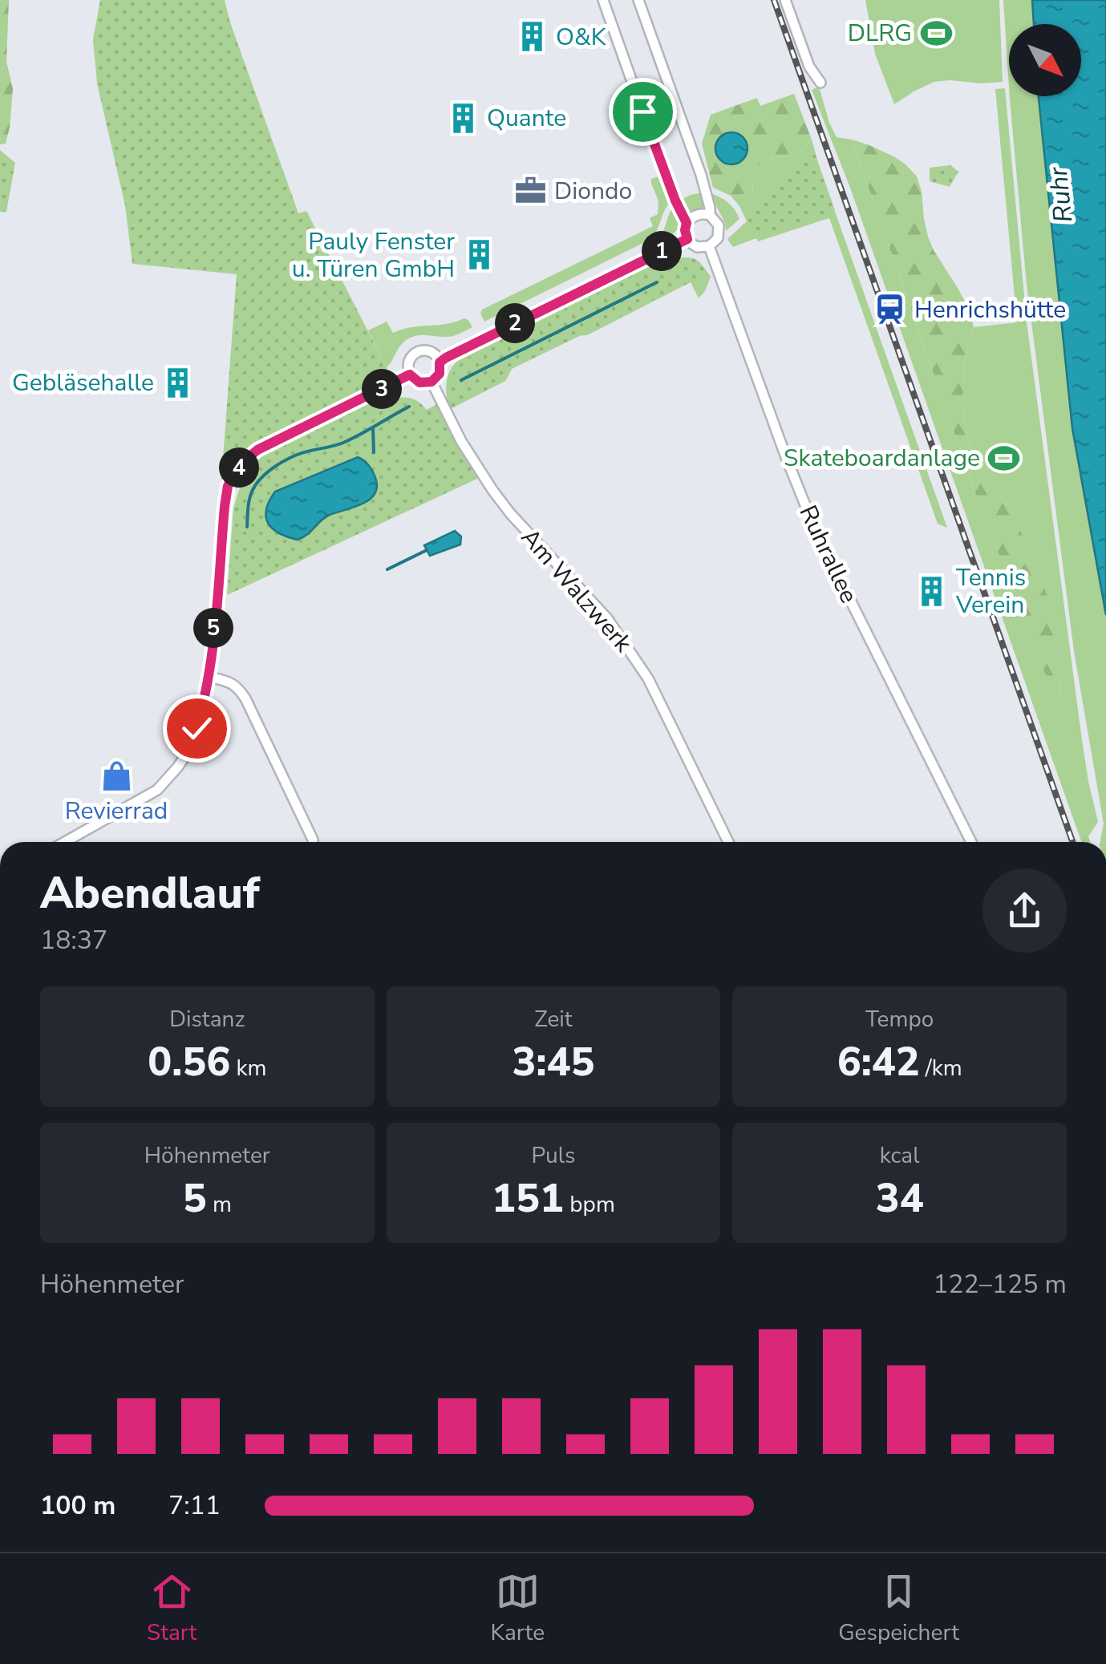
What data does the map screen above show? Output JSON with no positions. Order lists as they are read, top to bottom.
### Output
{
  "streets": {
    "street": ["Ruhrallee", "Am Walzwerk"]
  },
  "water": ["Ruhr"],
  "places": {
    "sports": ["DLRG", "Skateboardanlage"],
    "building": [
      "O&K",
      "Quante",
      "Pauly Fenster u. Türen GmbH",
      "Gebläsehalle",
      "Tennis Verein"
    ],
    "office": ["Diondo"],
    "station": ["Henrichshütte"],
    "shop": ["Revierrad"]
  },
  "north": "bottom right",
  "page": {
    "pins": [
      "1",
      "2",
      "3",
      "4",
      "5"
    ],
    "heading": ["Abendlauf", "18:37"],
    "stats": [
      ["Distanz", "0.56 km"],
      ["Zeit", "3:45"],
      ["Tempo", "6:42 /km"],
      ["Höhenmeter", "5 m"],
      ["Puls", "151 bpm"],
      ["kcal", "34"]
    ],
    "chart": ["Höhenmeter", "122–125 m"],
    "list": [
      {
        "name": "100 m",
        "note": "7:11"
      }
    ],
    "tabs": ["Start", "Karte", "Gespeichert"]
  }
}
